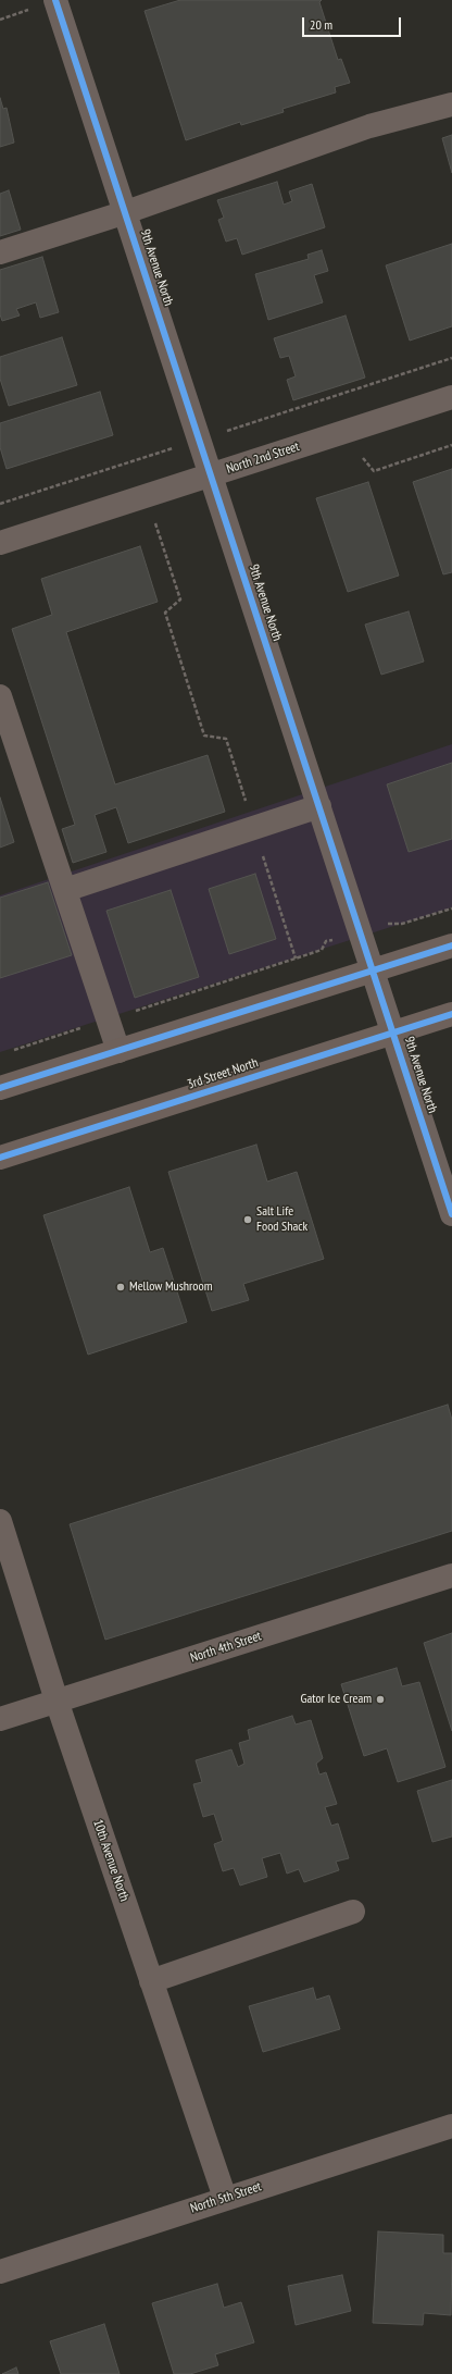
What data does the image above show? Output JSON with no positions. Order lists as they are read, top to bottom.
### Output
{
  "streets": {
    "main road": ["3rd Street North"],
    "street": [
      "9th Avenue North",
      "North 2nd Street",
      "North 4th Street",
      "10th Avenue North",
      "North 5th Street"
    ]
  },
  "crossings": [
    ["9th Avenue North", "North 2nd Street"],
    ["9th Avenue North", "3rd Street North"],
    ["North 4th Street", "10th Avenue North"],
    ["10th Avenue North", "North 5th Street"]
  ],
  "places": ["Salt Life Food Shack", "Mellow Mushroom", "Gator Ice Cream"],
  "scale_bar": "20 m"
}
